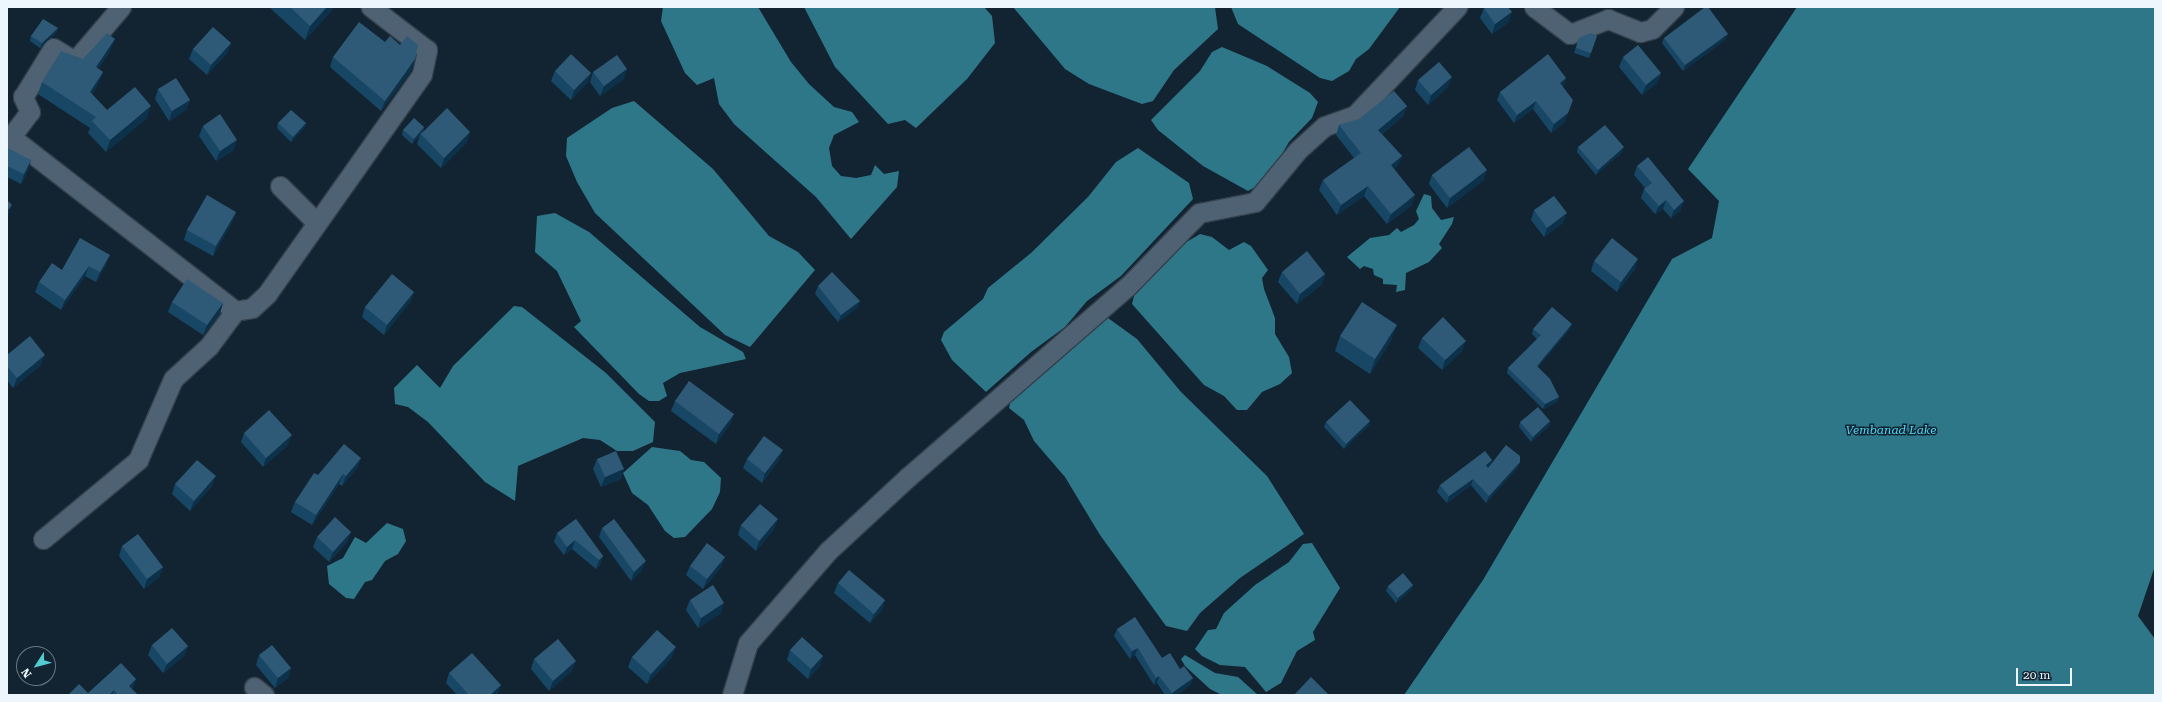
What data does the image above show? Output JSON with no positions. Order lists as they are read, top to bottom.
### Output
{
  "water": ["Vembanad Lake"],
  "scale_bar": "20 m",
  "north": "bottom left"
}
